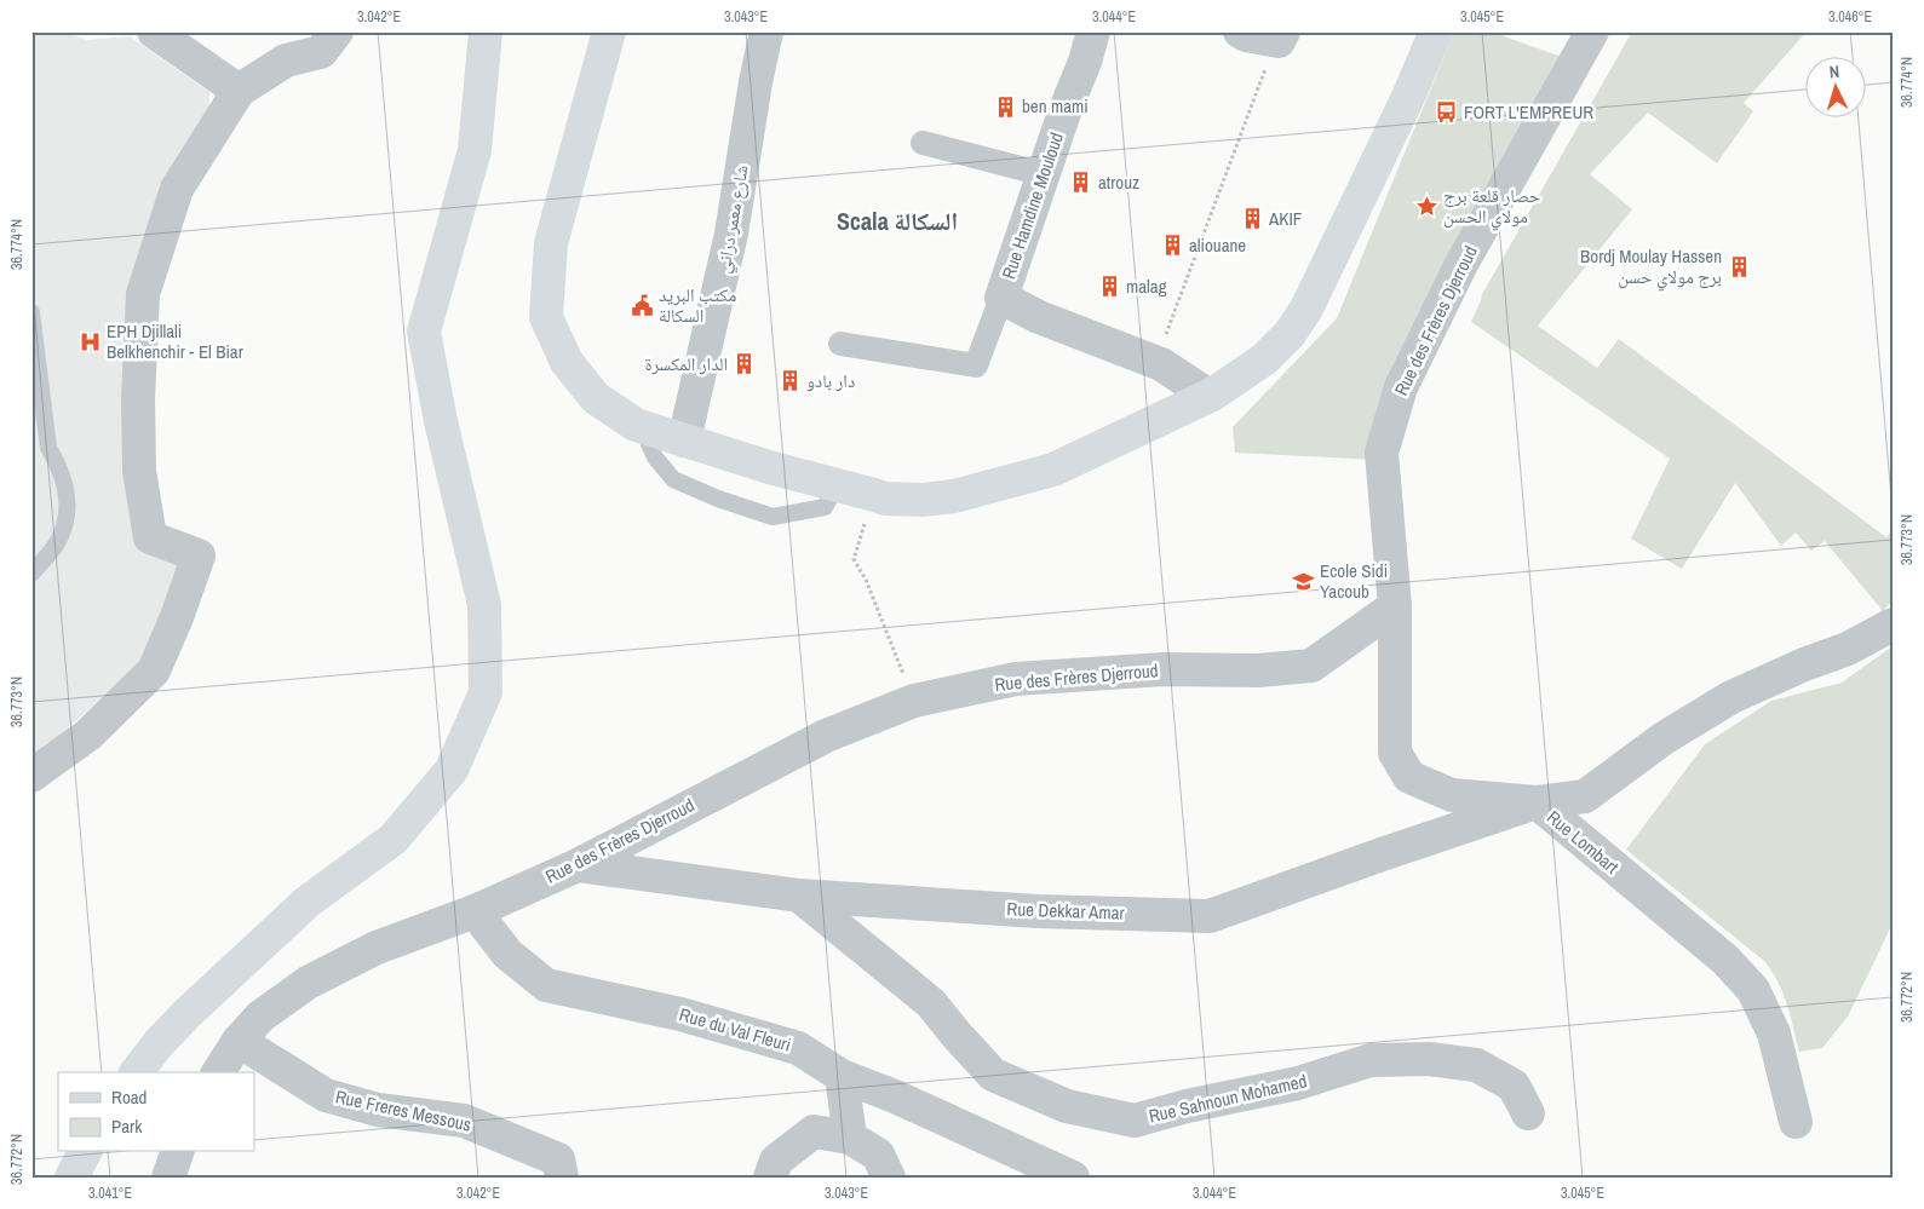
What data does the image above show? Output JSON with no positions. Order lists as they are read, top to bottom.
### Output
{
  "streets": {
    "street": [
      "Rue Hamdine Mouloud",
      "شارع معمر دراني",
      "Rue des Frères Djerroud",
      "Rue Lombart",
      "Rue Dekkar Amar",
      "Rue du Val Fleuri",
      "Rue Sahnoun Mohamed",
      "Rue Freres Messous"
    ]
  },
  "crossings": [
    ["Rue des Frères Djerroud", "Rue Lombart"],
    ["Rue des Frères Djerroud", "Rue Dekkar Amar"],
    ["Rue des Frères Djerroud", "Rue du Val Fleuri"],
    ["Rue des Frères Djerroud", "Rue Freres Messous"],
    ["Rue Lombart", "Rue Dekkar Amar"],
    ["Rue Dekkar Amar", "Rue Sahnoun Mohamed"]
  ],
  "districts": ["Scala السكالة"],
  "places": {
    "building": [
      "ben mami",
      "atrouz",
      "AKIF",
      "aliouane",
      "Bordj Moulay Hassen برج مولاي حسن",
      "malag",
      "الدار المكسرة",
      "دار بادو"
    ],
    "bus stop": ["FORT L'EMPREUR"],
    "place": ["حصار قلعة برج مولاي الحسن"],
    "public building": ["مكتب البريد السكالة"],
    "hospital": ["EPH Djillali Belkhenchir - El Biar"],
    "school or university": ["Ecole Sidi Yacoub"]
  },
  "legend": ["Road", "Park"],
  "north": "top",
  "coordinates": [
    "3.042°E",
    "3.043°E",
    "3.044°E",
    "3.045°E",
    "3.046°E",
    "36.774°N",
    "36.773°N",
    "36.772°N",
    "3.041°E"
  ]
}
